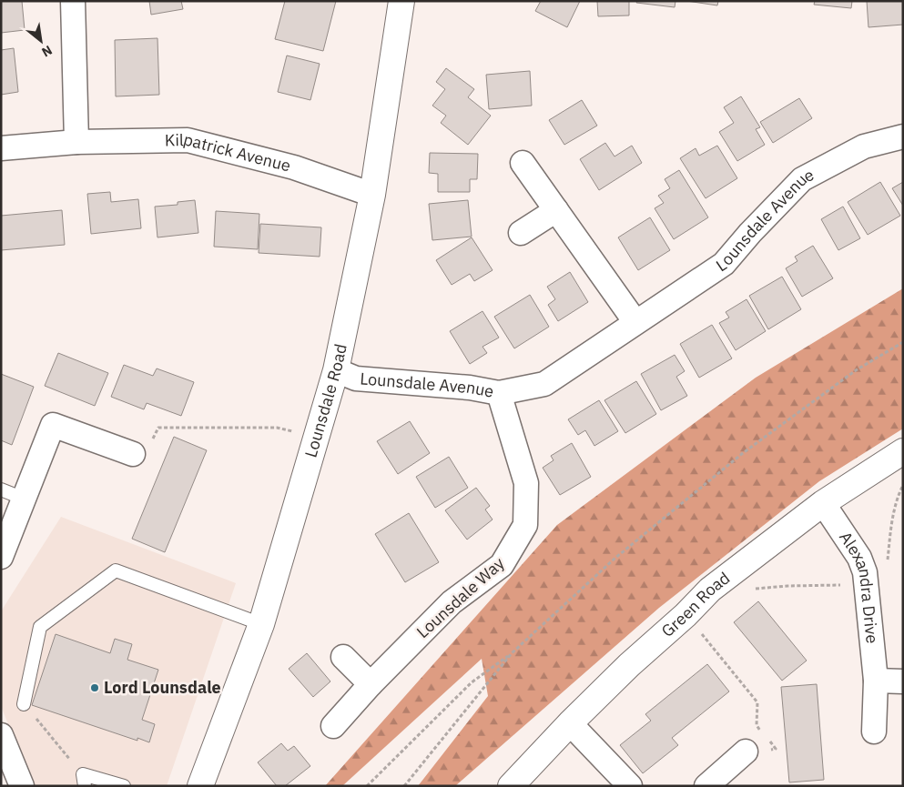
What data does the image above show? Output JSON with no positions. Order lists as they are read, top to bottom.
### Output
{
  "streets": {
    "street": [
      "Kilpatrick Avenue",
      "Lounsdale Avenue",
      "Lounsdale Road",
      "Alexandra Drive",
      "Lounsdale Way",
      "Green Road"
    ]
  },
  "crossings": [
    ["Kilpatrick Avenue", "Lounsdale Road"],
    ["Lounsdale Avenue", "Lounsdale Road"],
    ["Lounsdale Avenue", "Lounsdale Way"],
    ["Alexandra Drive", "Green Road"]
  ],
  "places": ["Lord Lounsdale"],
  "north": "bottom right"
}
